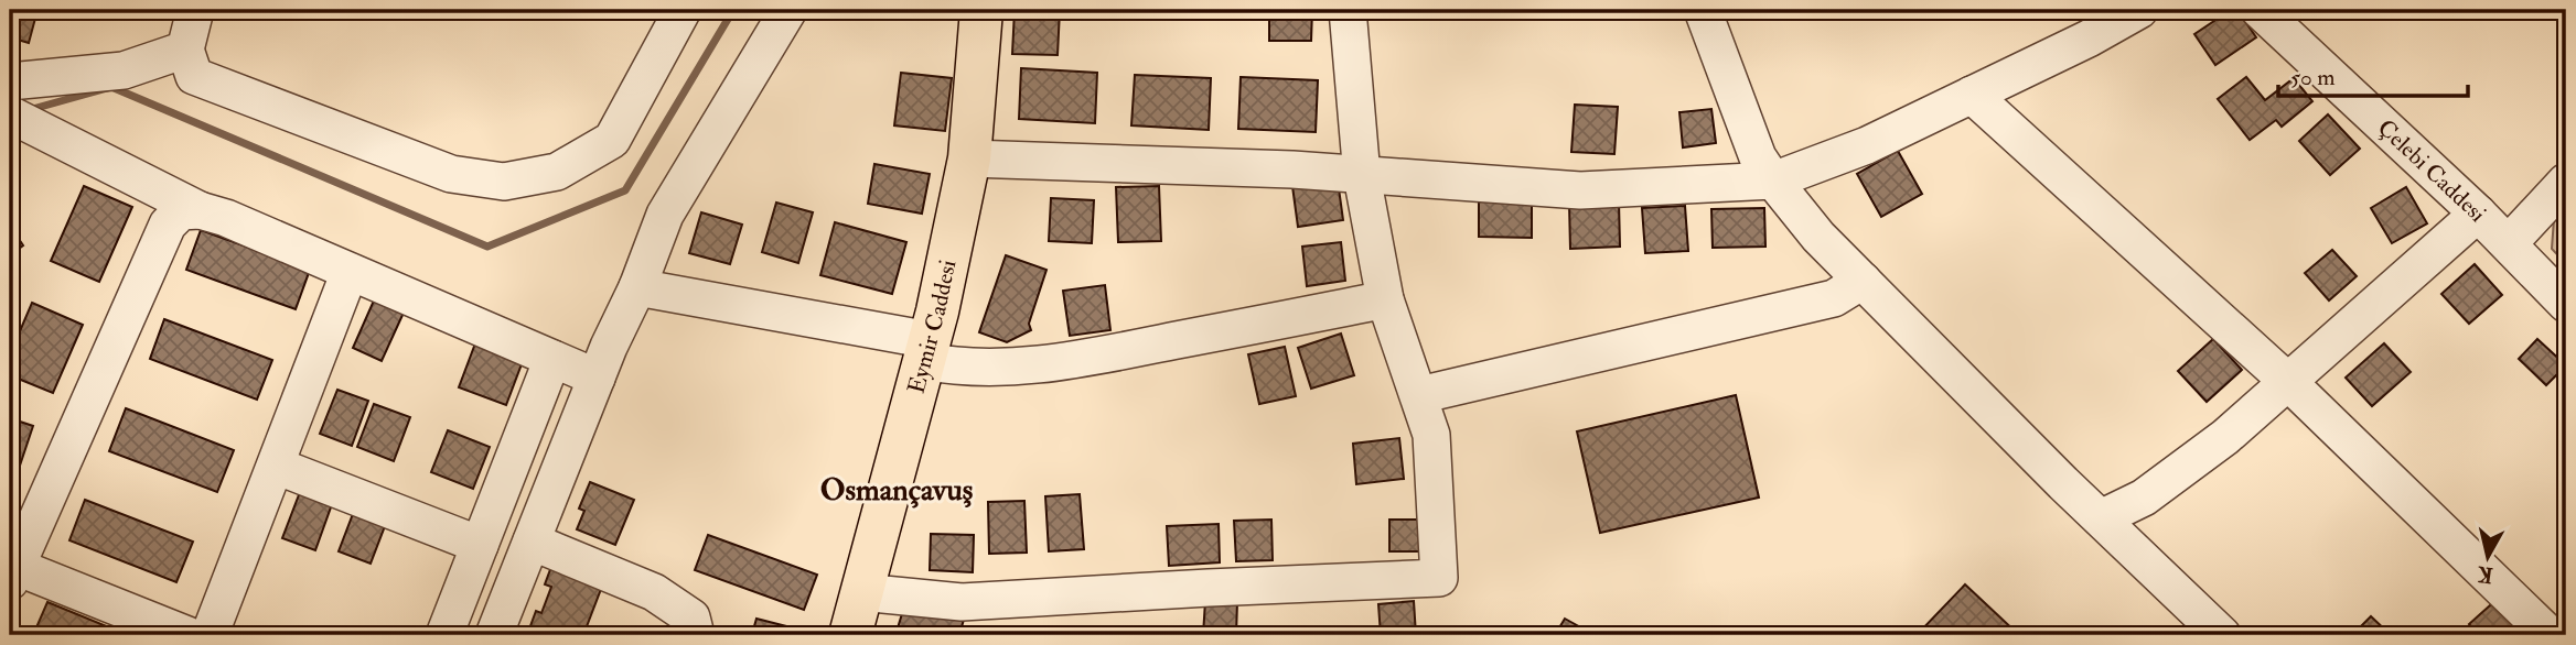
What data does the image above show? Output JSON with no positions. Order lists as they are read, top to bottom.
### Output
{
  "streets": {
    "main road": ["Eymir Caddesi"],
    "street": ["Çelebi Caddesi"]
  },
  "districts": ["Osmançavuş"],
  "scale_bar": "50 m",
  "north": "bottom"
}
